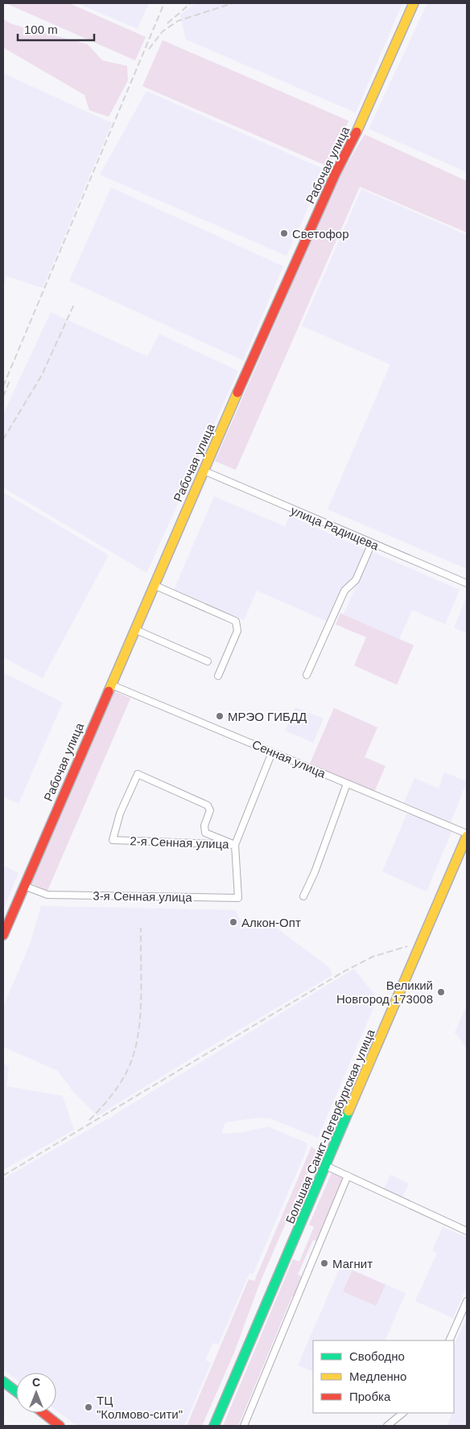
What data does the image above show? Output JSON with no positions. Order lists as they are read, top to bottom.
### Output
{
  "streets": {
    "main road": ["Рабочая улица", "Большая Санкт-Петербургская улица"],
    "street": [
      "улица Радищева",
      "Сенная улица",
      "2-я Сенная улица",
      "3-я Сенная улица"
    ]
  },
  "crossings": [
    ["Рабочая улица", "улица Радищева"],
    ["Рабочая улица", "Сенная улица"],
    ["Рабочая улица", "3-я Сенная улица"],
    ["Сенная улица", "Большая Санкт-Петербургская улица"],
    ["2-я Сенная улица", "3-я Сенная улица"]
  ],
  "places": [
    "Светофор",
    "МРЭО ГИБДД",
    "Алкон-Опт",
    "Великий Новгород 173008",
    "Магнит",
    "ТЦ \"Колмово-сити\""
  ],
  "legend": ["Свободно", "Медленно", "Пробка"],
  "scale_bar": "100 m",
  "north": "top"
}
